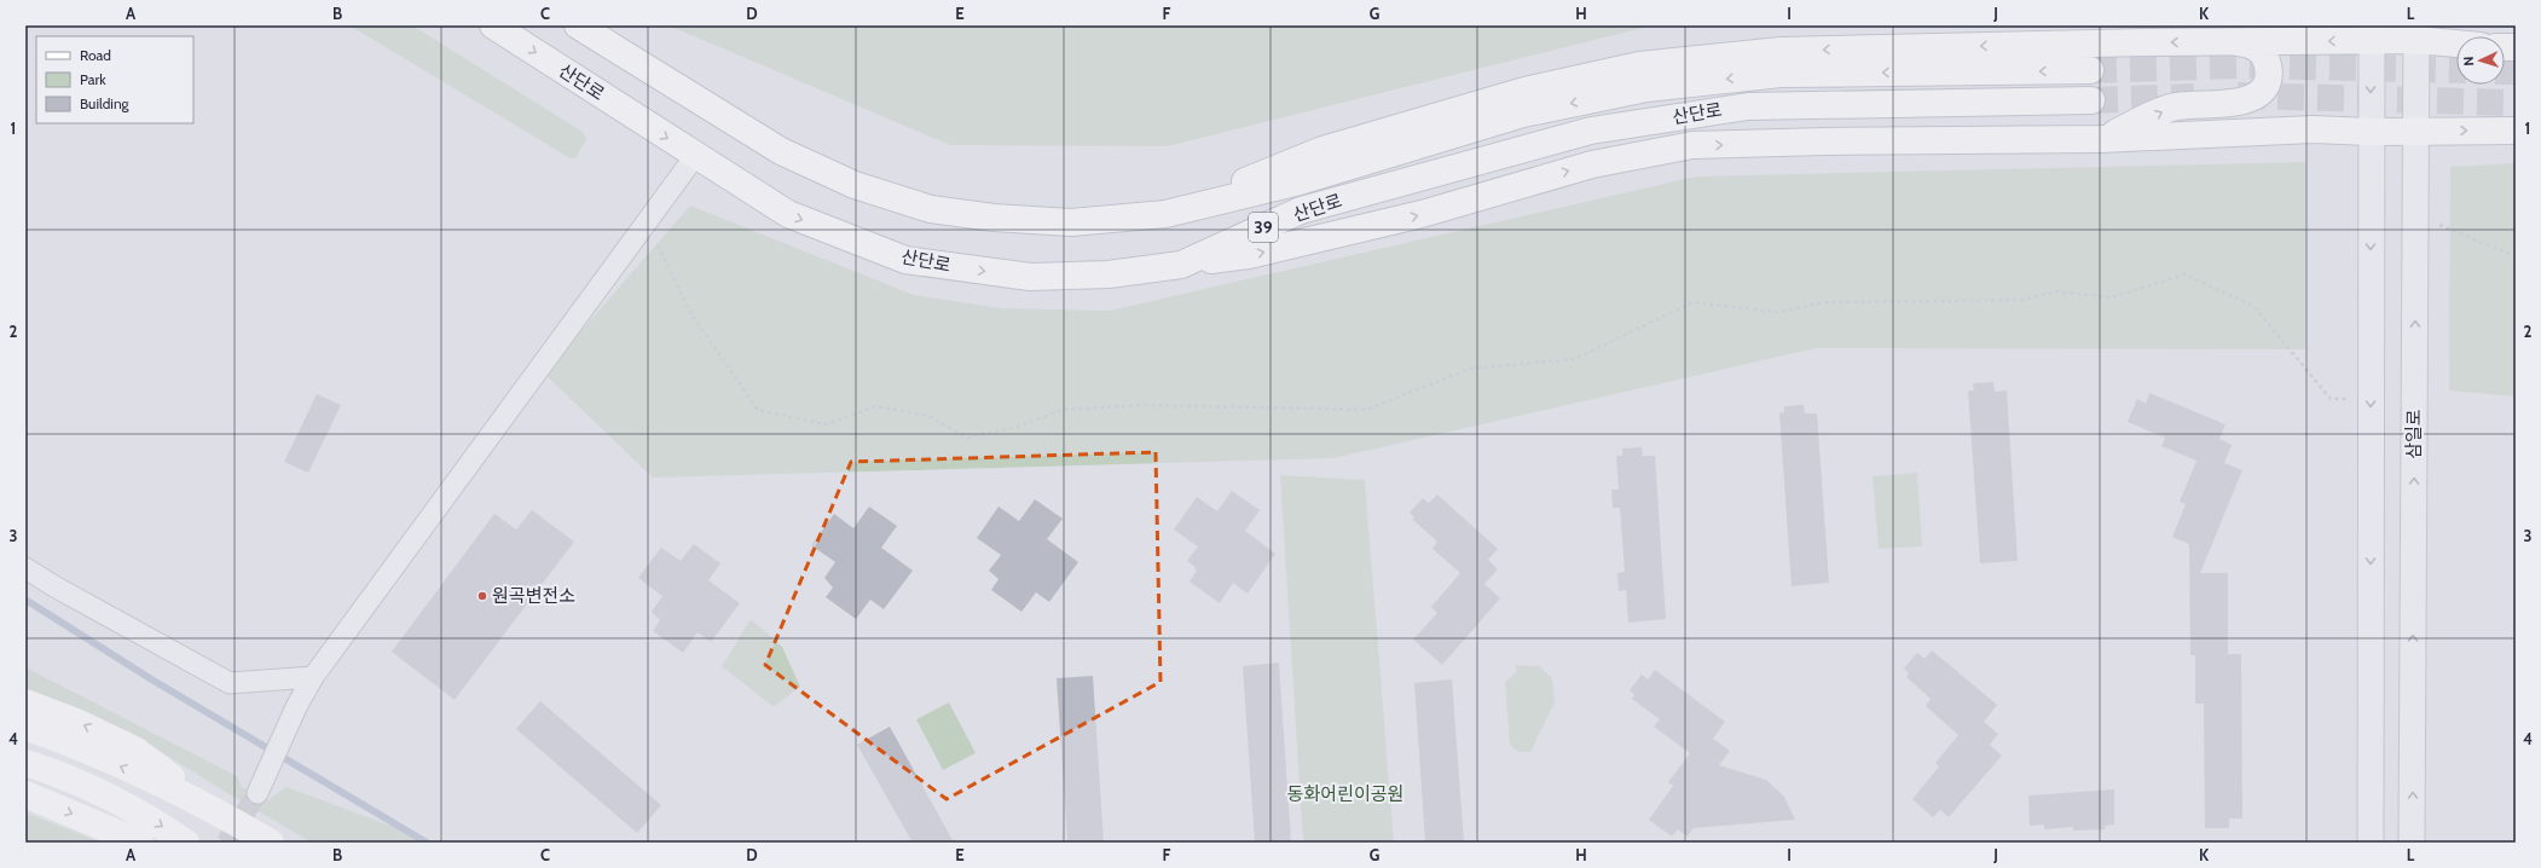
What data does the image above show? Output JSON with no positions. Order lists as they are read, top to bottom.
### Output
{
  "streets": {
    "main road": ["산단로", "39"],
    "street": ["삼일로"]
  },
  "parks": ["동화어린이공원"],
  "places": ["원곡변전소"],
  "legend": ["Road", "Park", "Building"],
  "north": "left",
  "grid": {
    "columns": [
      "A",
      "B",
      "C",
      "D",
      "E",
      "F",
      "G",
      "H",
      "I",
      "J",
      "K",
      "L"
    ],
    "rows": [
      "1",
      "2",
      "3",
      "4"
    ]
  }
}
